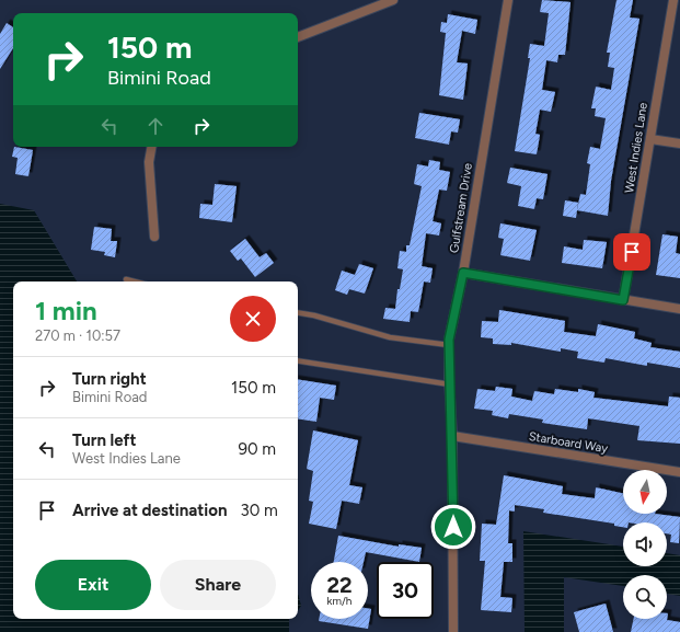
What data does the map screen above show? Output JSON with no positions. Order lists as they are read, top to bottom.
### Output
{
  "streets": {
    "street": ["West Indies Lane", "Gulfstream Drive", "Starboard Way"]
  },
  "crossings": [
    ["Gulfstream Drive", "Starboard Way"]
  ],
  "north": "bottom",
  "page": {
    "turn": ["150 m", "Bimini Road"],
    "heading": ["1 min", "270 m · 10:57"],
    "list": [
      {
        "name": "Turn right",
        "note": "Bimini Road",
        "value": "150 m"
      },
      {
        "name": "Turn left",
        "note": "West Indies Lane",
        "value": "90 m"
      },
      {
        "name": "Arrive at destination",
        "value": "30 m"
      }
    ],
    "buttons": ["Exit", "Share"],
    "speed": "22 km/h",
    "limit": "30"
  }
}
